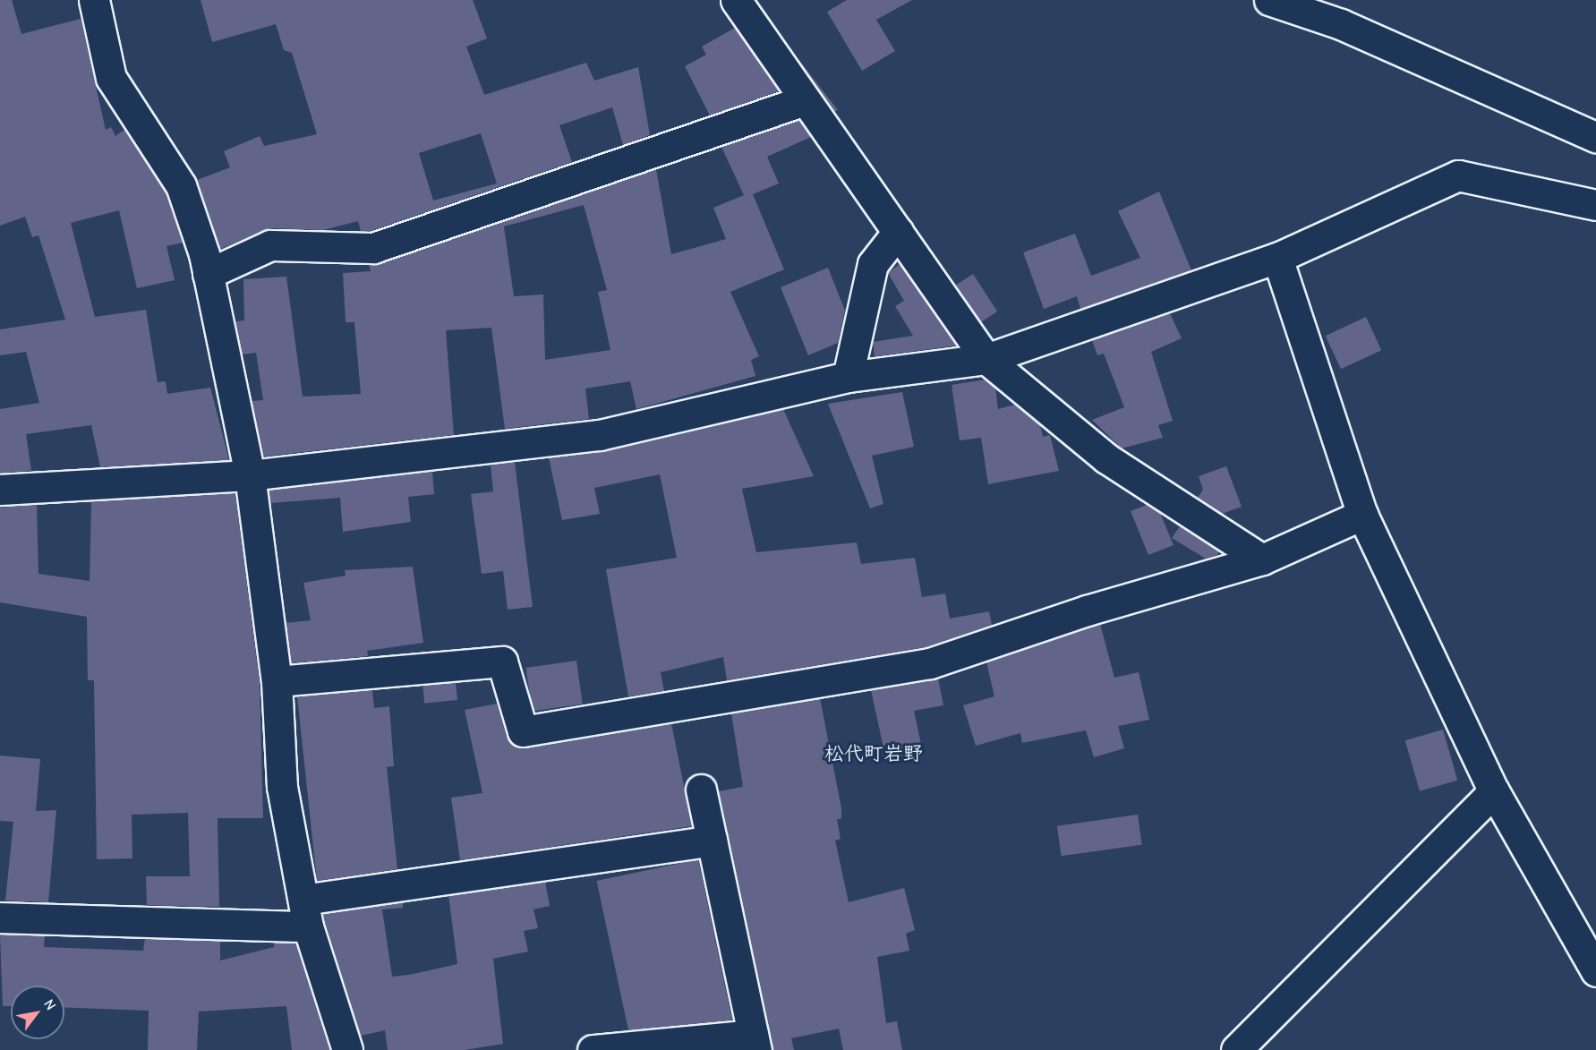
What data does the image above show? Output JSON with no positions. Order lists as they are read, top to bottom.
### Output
{
  "districts": ["松代町岩野"],
  "north": "top right"
}
